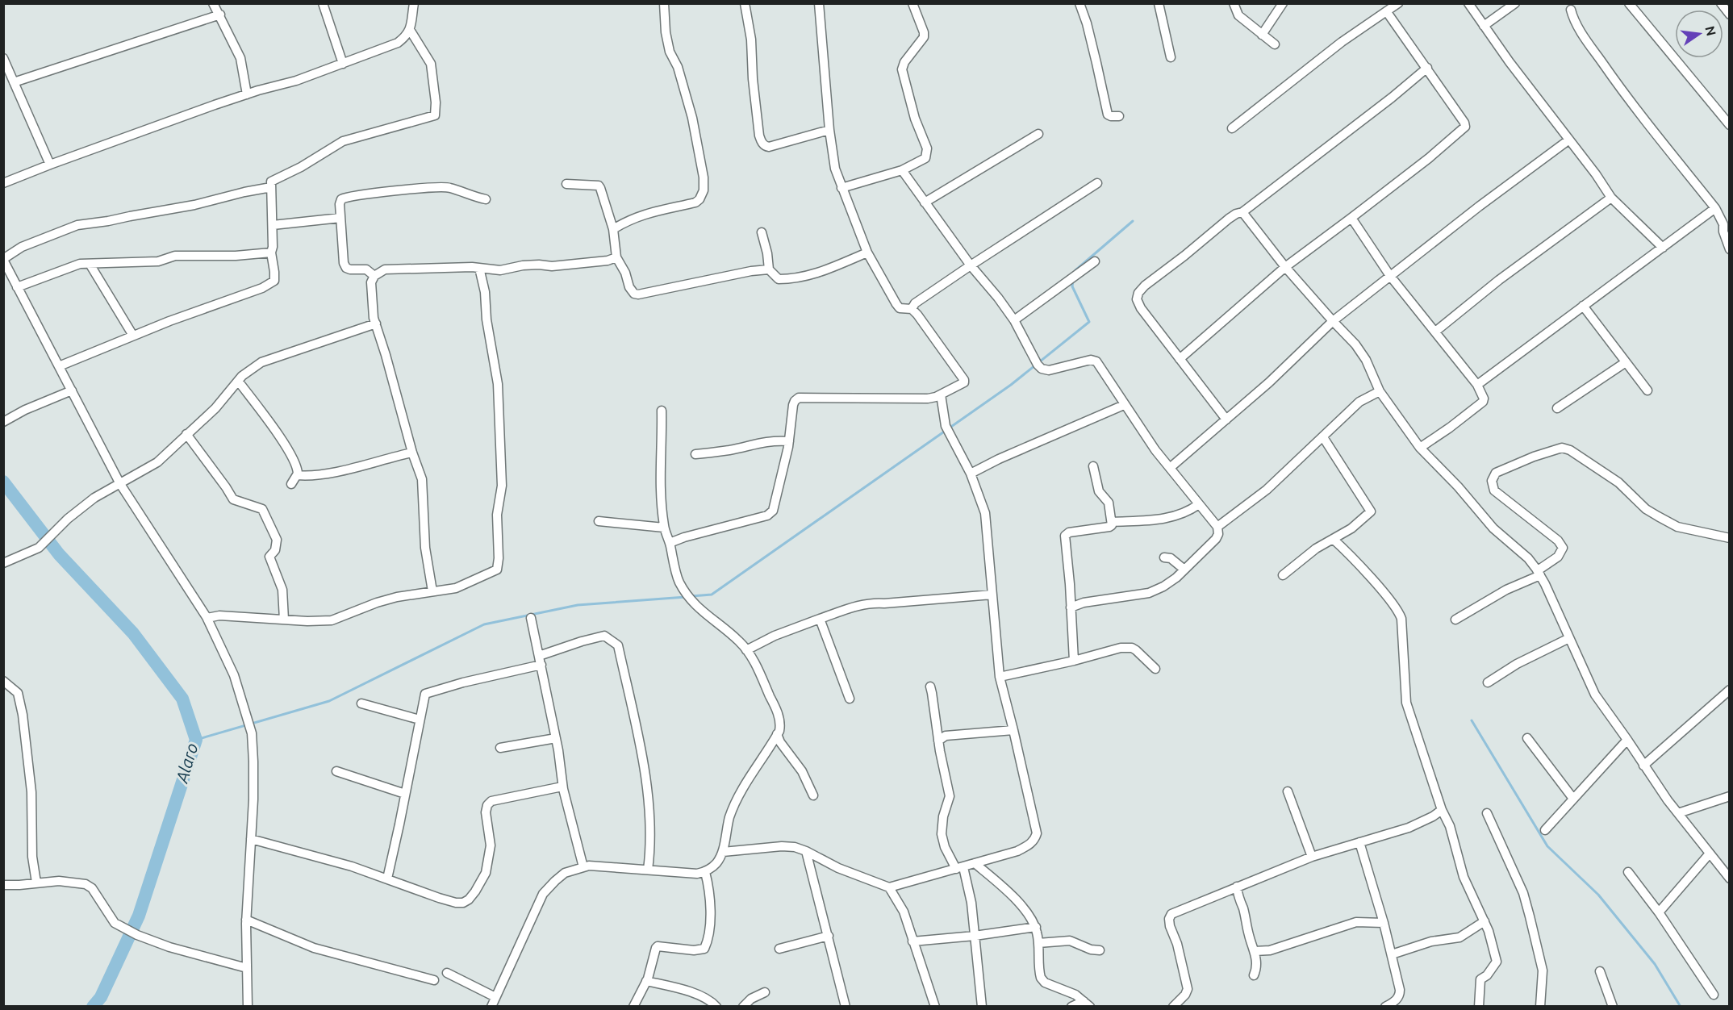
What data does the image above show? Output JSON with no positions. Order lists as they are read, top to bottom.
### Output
{
  "water": ["Alaro"],
  "north": "right"
}
